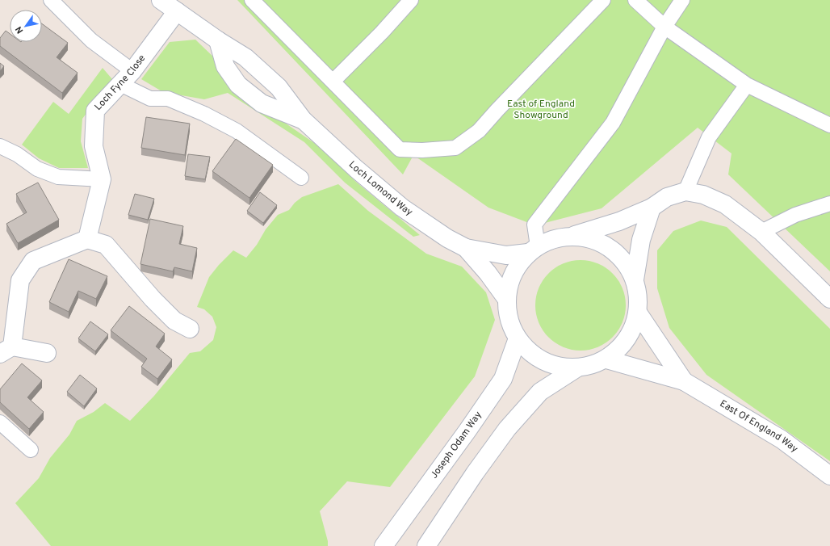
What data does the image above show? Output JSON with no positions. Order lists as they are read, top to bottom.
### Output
{
  "streets": {
    "street": [
      "Loch Fyne Close",
      "Loch Lomond Way",
      "East Of England Way",
      "Joseph Odam Way"
    ]
  },
  "crossings": [
    ["Loch Fyne Close", "Loch Lomond Way"]
  ],
  "parks": ["East of England Showground"],
  "north": "bottom left"
}
